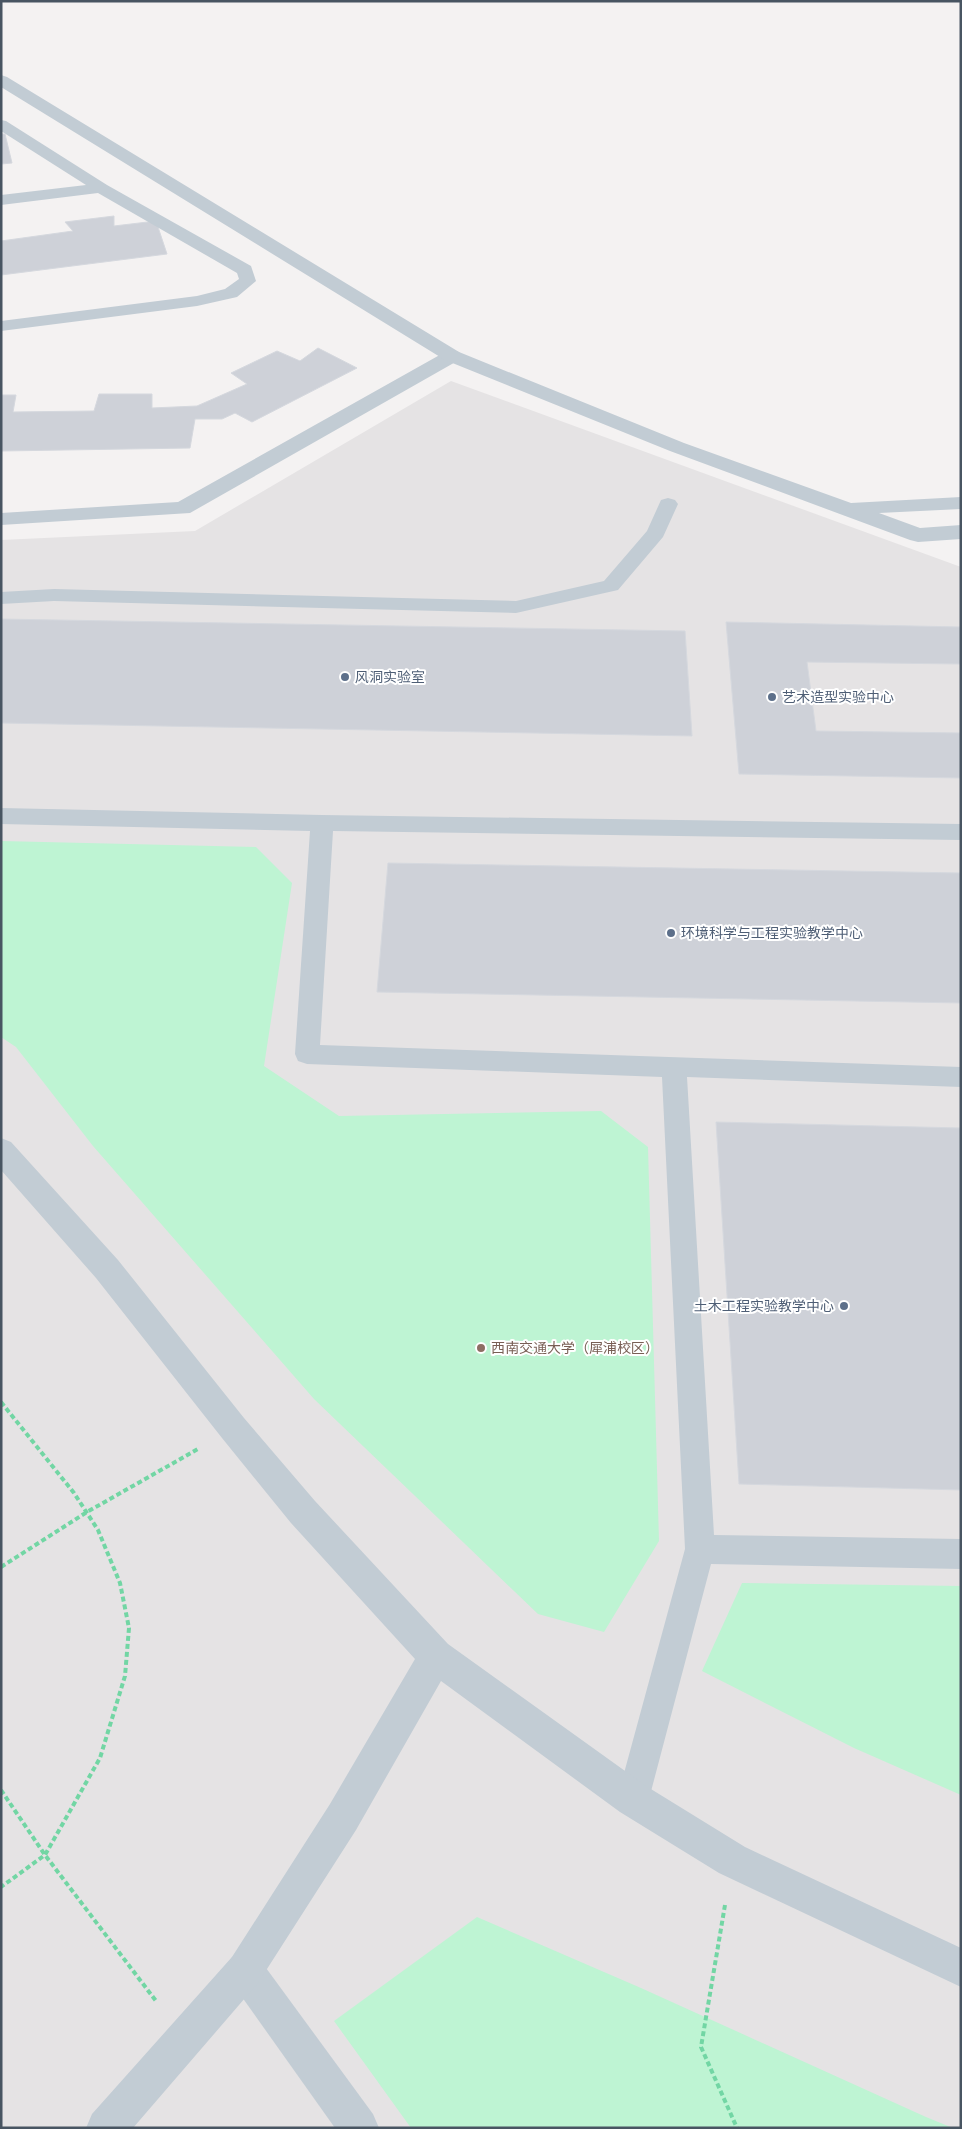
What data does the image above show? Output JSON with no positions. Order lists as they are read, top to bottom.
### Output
{
  "places": [
    "风洞实验室",
    "艺术造型实验中心",
    "环境科学与工程实验教学中心",
    "土木工程实验教学中心",
    "西南交通大学（犀浦校区）"
  ]
}
